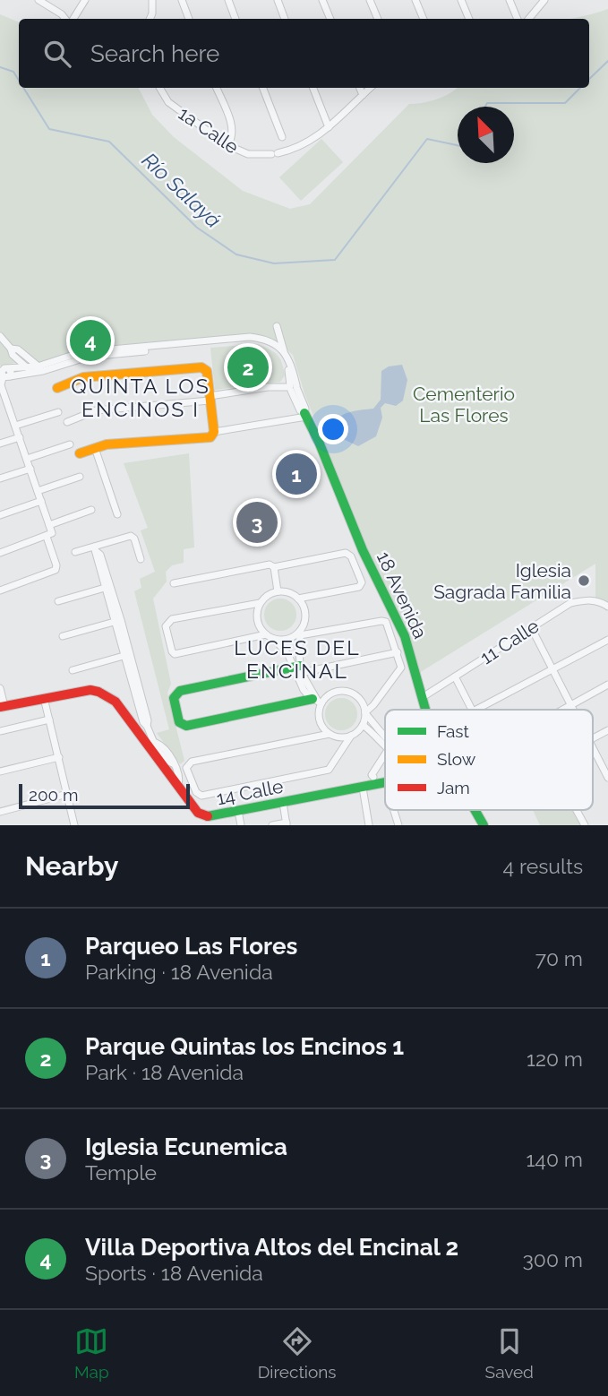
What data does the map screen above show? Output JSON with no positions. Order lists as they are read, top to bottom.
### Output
{
  "streets": {
    "street": [
      "1a Calle",
      "18 Avenida",
      "11 Calle",
      "14 Calle"
    ]
  },
  "crossings": [
    ["18 Avenida", "11 Calle"]
  ],
  "districts": ["QUINTA LOS ENCINOS I", "LUCES DEL ENCINAL"],
  "water": ["Río Salayá"],
  "parks": ["Cementerio Las Flores"],
  "places": ["Iglesia Sagrada Familia"],
  "legend": ["Fast", "Slow", "Jam"],
  "scale_bar": "200 m",
  "north": "top left",
  "page": {
    "search": "Search here",
    "pins": [
      "4",
      "2",
      "1",
      "3"
    ],
    "scale": "200 m",
    "heading": ["Nearby", "4 results"],
    "list": [
      {
        "mark": "1",
        "name": "Parqueo Las Flores",
        "note": "Parking · 18 Avenida",
        "value": "70 m"
      },
      {
        "mark": "2",
        "name": "Parque Quintas los Encinos 1",
        "note": "Park · 18 Avenida",
        "value": "120 m"
      },
      {
        "mark": "3",
        "name": "Iglesia Ecunemica",
        "note": "Temple",
        "value": "140 m"
      },
      {
        "mark": "4",
        "name": "Villa Deportiva Altos del Encinal 2",
        "note": "Sports · 18 Avenida",
        "value": "300 m"
      }
    ],
    "nav": ["Map", "Directions", "Saved"]
  }
}
